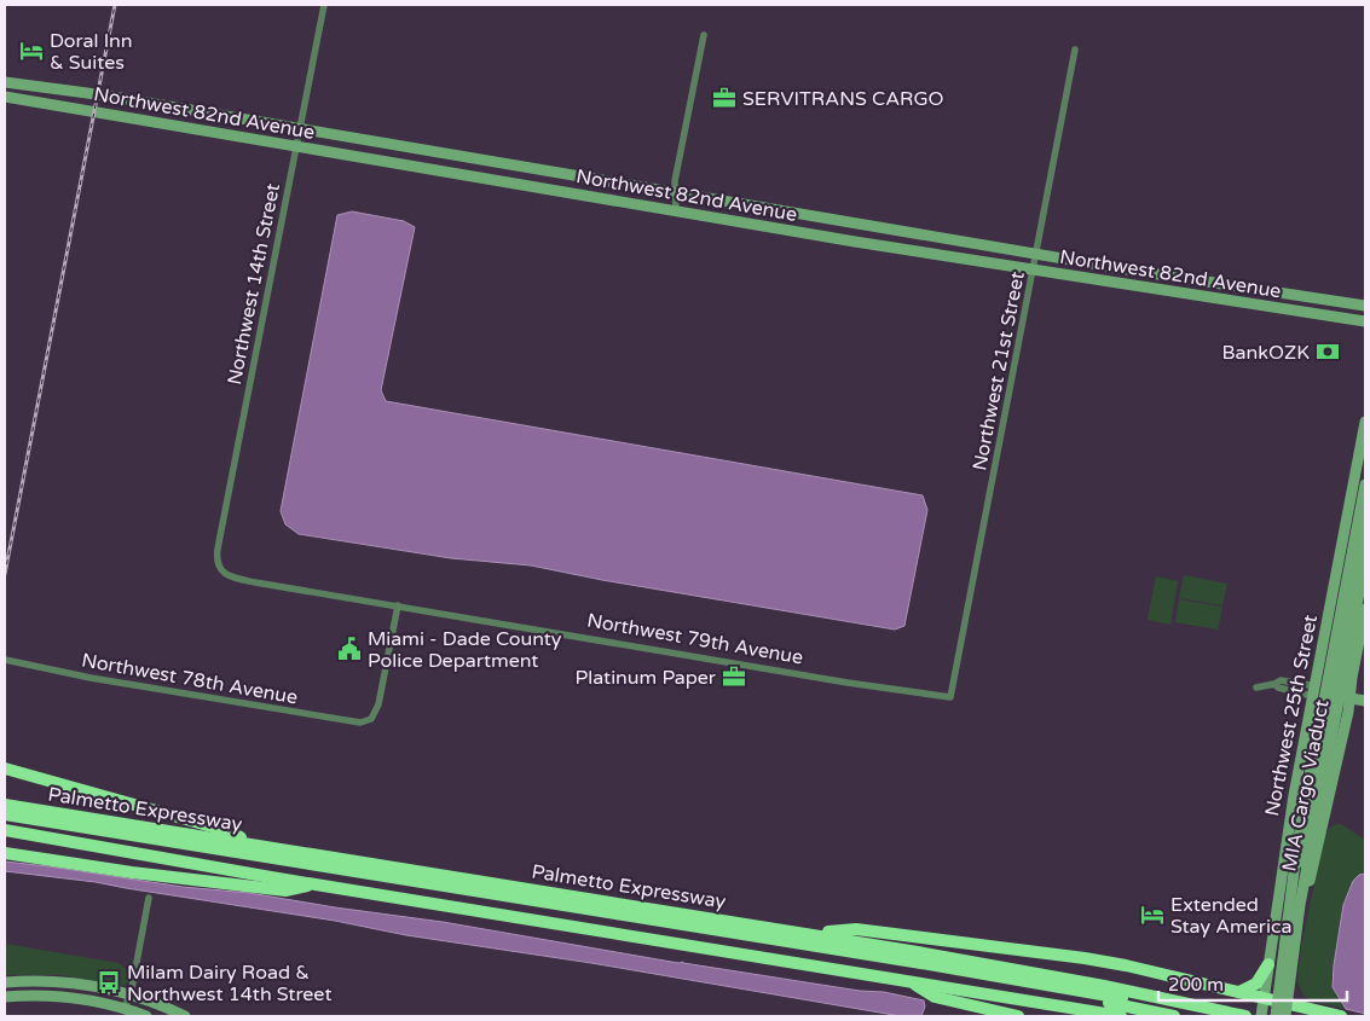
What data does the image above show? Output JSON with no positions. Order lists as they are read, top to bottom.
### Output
{
  "streets": {
    "highway": ["Palmetto Expressway"],
    "main road": ["Northwest 82nd Avenue", "Northwest 25th Street", "MIA Cargo Viaduct"],
    "street": [
      "Northwest 14th Street",
      "Northwest 21st Street",
      "Northwest 79th Avenue",
      "Northwest 78th Avenue"
    ]
  },
  "crossings": [
    ["Northwest 82nd Avenue", "Northwest 14th Street"],
    ["Northwest 82nd Avenue", "Northwest 21st Street"],
    ["Northwest 14th Street", "Northwest 79th Avenue"],
    ["Northwest 21st Street", "Northwest 79th Avenue"],
    ["Northwest 79th Avenue", "Northwest 78th Avenue"]
  ],
  "places": {
    "hotel": ["Doral Inn & Suites", "Extended Stay America"],
    "office": ["SERVITRANS CARGO", "Platinum Paper"],
    "bank": ["BankOZK"],
    "public building": ["Miami - Dade County Police Department"],
    "bus stop": ["Milam Dairy Road & Northwest 14th Street"]
  },
  "scale_bar": "200 m"
}
